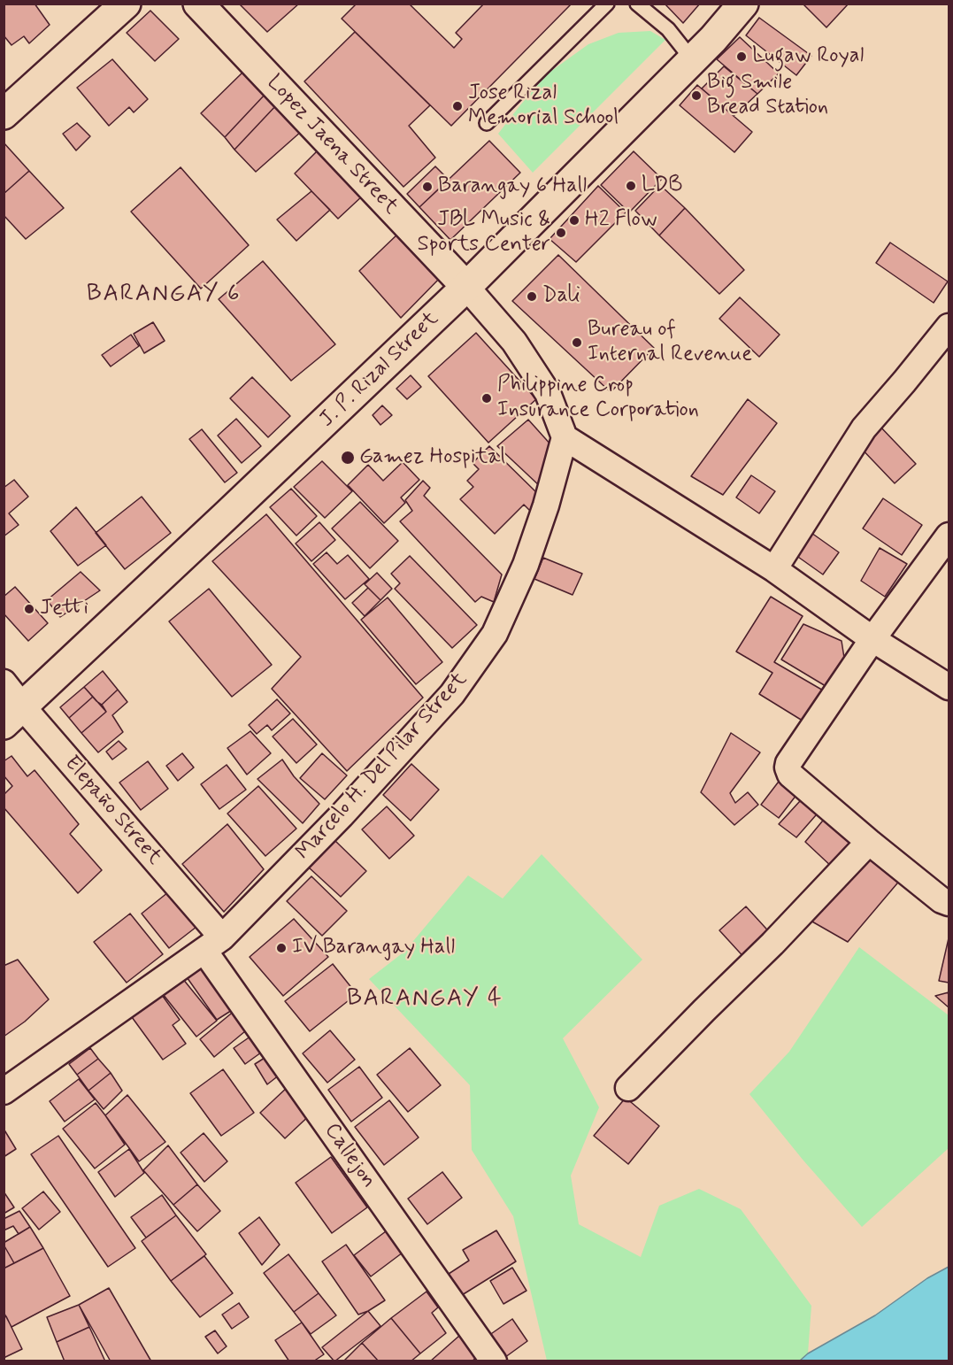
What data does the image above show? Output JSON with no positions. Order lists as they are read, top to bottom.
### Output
{
  "streets": {
    "main road": ["Lopez Jaena Street", "J. P. Rizal Street"],
    "street": ["Marcelo H. Del Pilar Street", "Elepaño Street", "Callejon"]
  },
  "crossings": [
    ["Lopez Jaena Street", "J. P. Rizal Street"],
    ["J. P. Rizal Street", "Elepaño Street"],
    ["Marcelo H. Del Pilar Street", "Elepaño Street"],
    ["Marcelo H. Del Pilar Street", "Callejon"],
    ["Elepaño Street", "Callejon"]
  ],
  "districts": ["BARANGAY 6", "BARANGAY 4"],
  "places": [
    "Lugaw Royal",
    "Big Smile Bread Station",
    "Jose Rizal Memorial School",
    "LDB",
    "Barangay 6 Hall",
    "H2 Flow",
    "JBL Music & Sports Center",
    "Dali",
    "Bureau of Internal Revenue",
    "Philippine Crop Insurance Corporation",
    "Gamez Hospital",
    "Jetti",
    "IV Barangay Hall"
  ]
}
